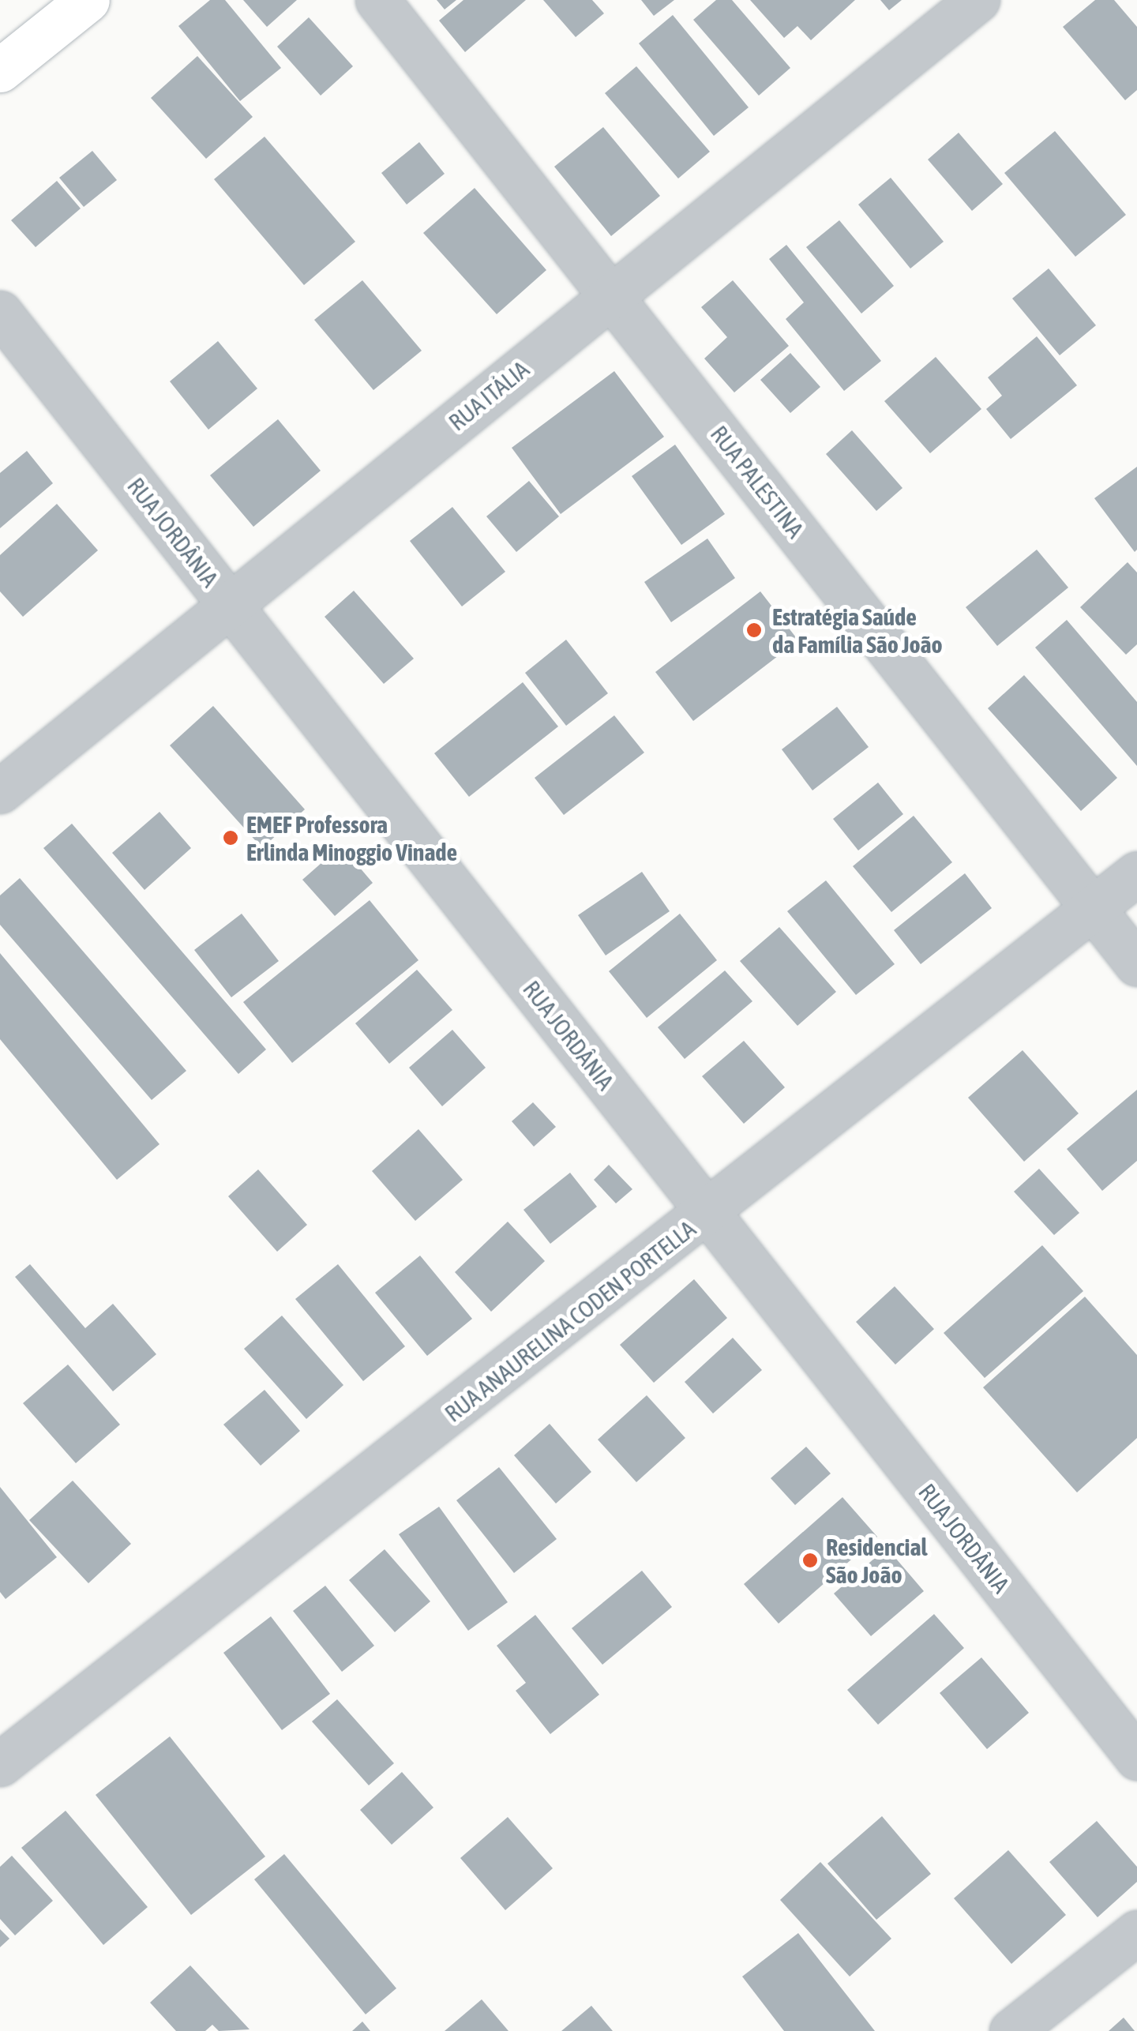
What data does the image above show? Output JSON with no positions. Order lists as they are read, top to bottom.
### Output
{
  "streets": {
    "street": [
      "RUA ITÁLIA",
      "RUA PALESTINA",
      "RUA JORDÂNIA",
      "RUA ANAURELINA CODEN PORTELLA"
    ]
  },
  "crossings": [
    ["RUA ITÁLIA", "RUA PALESTINA"],
    ["RUA ITÁLIA", "RUA JORDÂNIA"],
    ["RUA PALESTINA", "RUA ANAURELINA CODEN PORTELLA"],
    ["RUA JORDÂNIA", "RUA ANAURELINA CODEN PORTELLA"]
  ],
  "places": ["Estratégia Saúde da Família São João", "EMEF Professora Erlinda Minoggio Vinade", "Residencial São João"]
}
